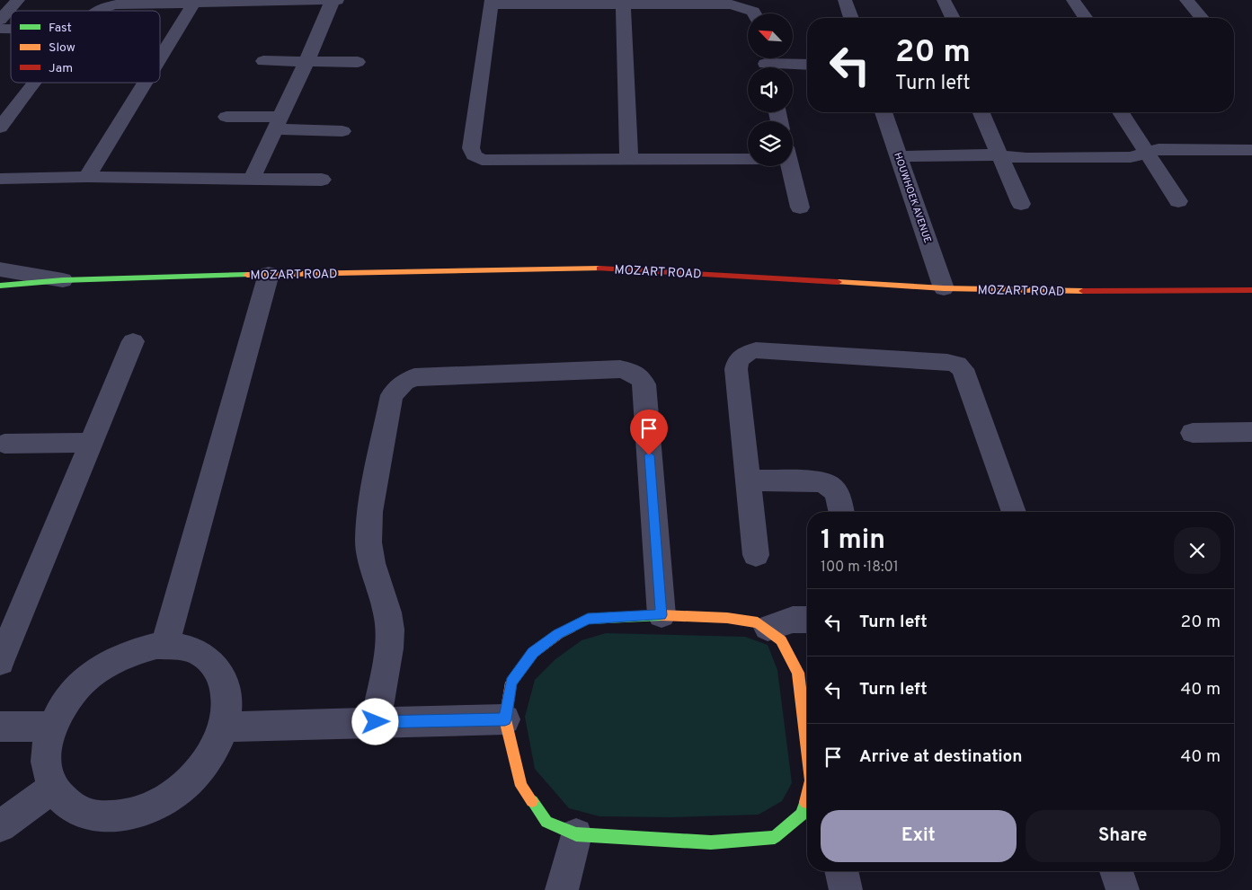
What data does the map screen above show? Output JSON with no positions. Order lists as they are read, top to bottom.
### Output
{
  "streets": {
    "street": ["HOUWHOEK AVENUE", "MOZART ROAD"]
  },
  "crossings": [
    ["HOUWHOEK AVENUE", "MOZART ROAD"]
  ],
  "legend": ["Fast", "Slow", "Jam"],
  "north": "top left",
  "page": {
    "turn": ["20 m", "Turn left"],
    "heading": ["1 min", "100 m · 18:01"],
    "list": [
      {
        "name": "Turn left",
        "value": "20 m"
      },
      {
        "name": "Turn left",
        "value": "40 m"
      },
      {
        "name": "Arrive at destination",
        "value": "40 m"
      }
    ],
    "buttons": ["Exit", "Share"]
  }
}
